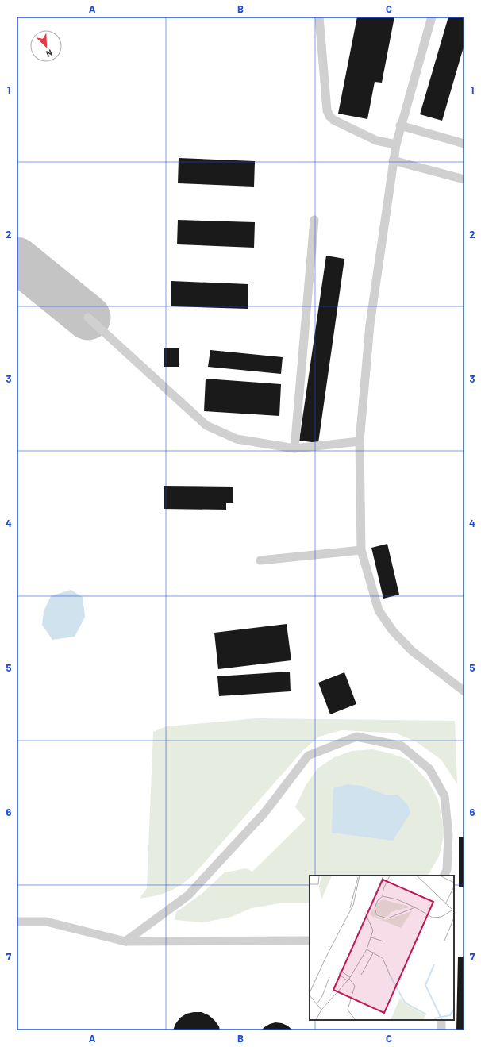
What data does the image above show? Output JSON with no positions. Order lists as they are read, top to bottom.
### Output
{
  "north": "bottom right",
  "grid": {
    "columns": ["A", "B", "C"],
    "rows": [
      "1",
      "2",
      "3",
      "4",
      "5",
      "6",
      "7"
    ]
  }
}
